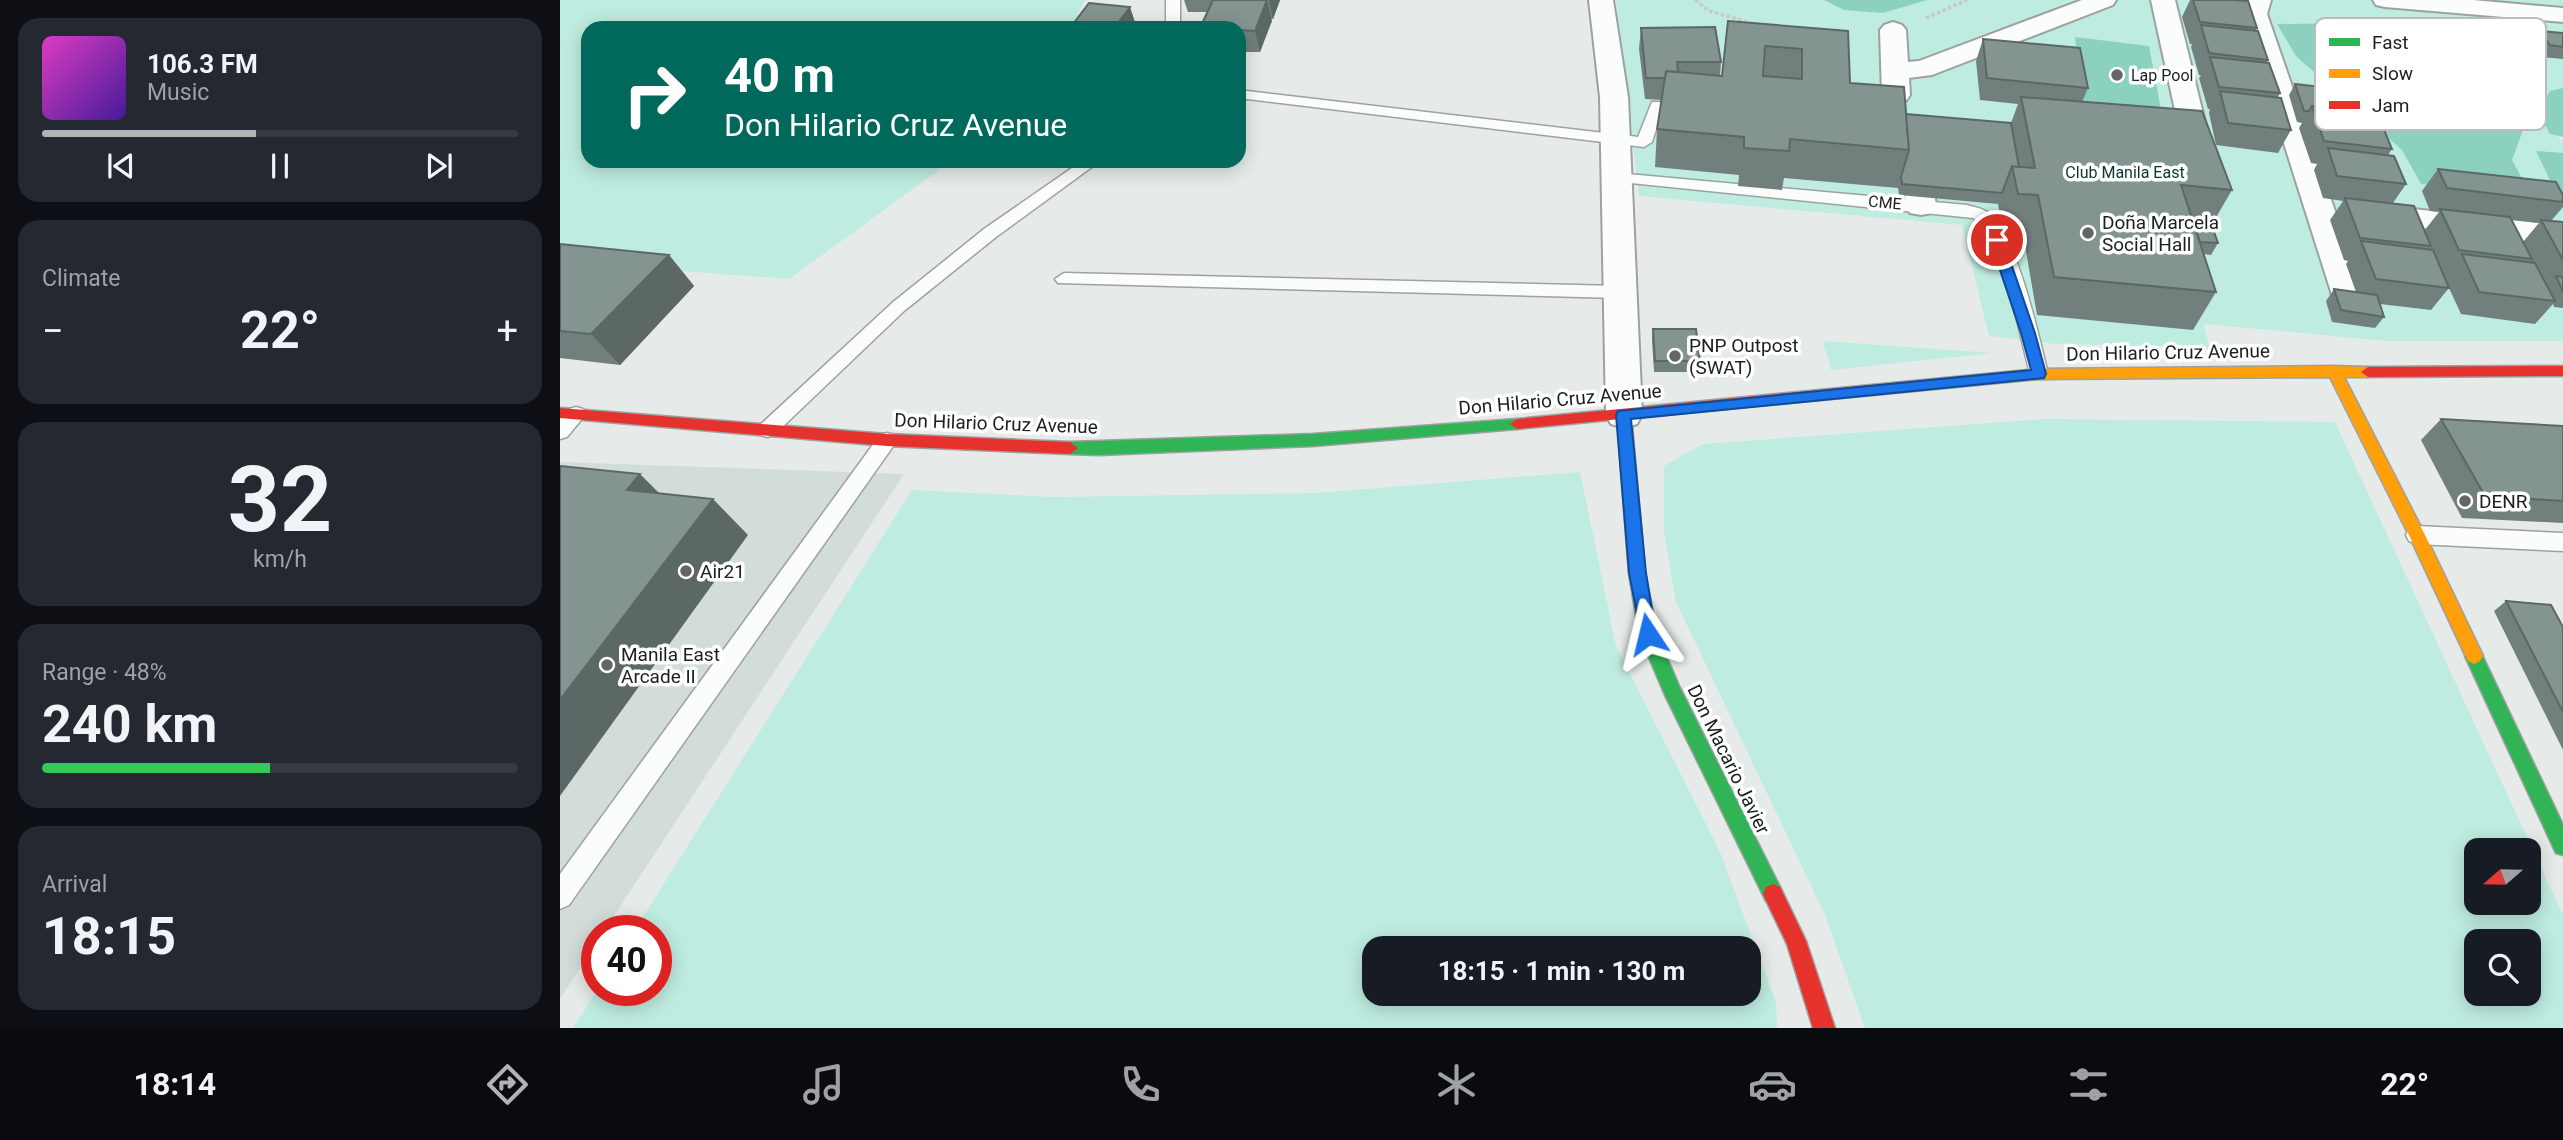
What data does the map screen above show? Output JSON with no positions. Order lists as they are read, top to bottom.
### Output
{
  "streets": {
    "street": ["Don Hilario Cruz Avenue", "Don Macario Javier"],
    "lane": ["CME"]
  },
  "crossings": [
    ["CME", "Don Hilario Cruz Avenue"],
    ["Don Hilario Cruz Avenue", "Don Macario Javier"]
  ],
  "parks": ["Club Manila East"],
  "places": [
    "Lap Pool",
    "Doña Marcela Social Hall",
    "PNP Outpost (SWAT)",
    "DENR",
    "Air21",
    "Manila East Arcade II"
  ],
  "legend": ["Fast", "Slow", "Jam"],
  "north": "left",
  "page": {
    "turn": ["40 m", "Don Hilario Cruz Avenue"],
    "song": ["106.3 FM", "Music"],
    "tile": [
      "Climate",
      ["32", "km/h"],
      ["Range · 48%", "240 km"],
      ["Arrival", "18:15"]
    ],
    "heat": ["−", "22°", "+"],
    "limit": "40",
    "trip": "18:15 · 1 min · 130 m",
    "tabs": ["18:14", "22°"]
  }
}
